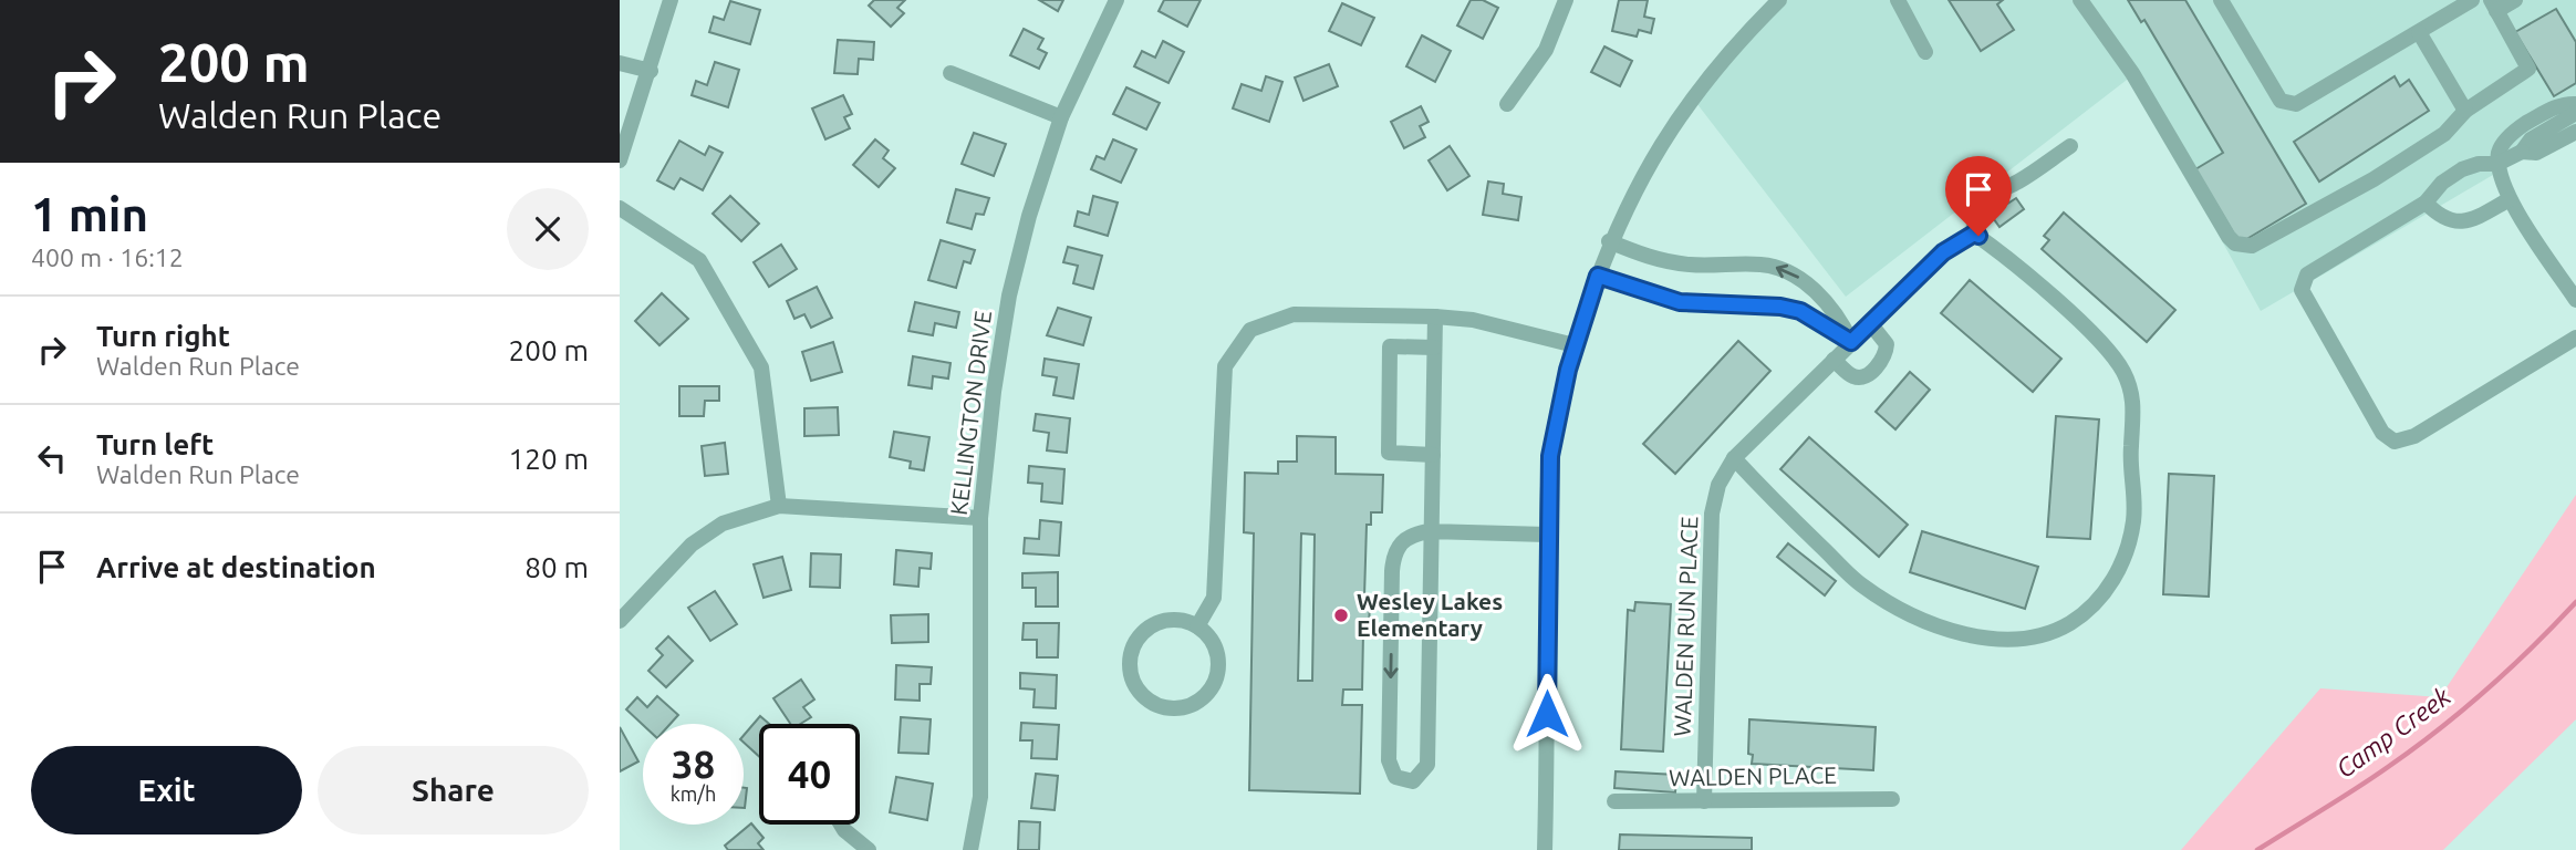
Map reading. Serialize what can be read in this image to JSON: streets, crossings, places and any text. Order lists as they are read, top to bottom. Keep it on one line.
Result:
{"streets":{"street":["KELLINGTON DRIVE","WALDEN RUN PLACE","WALDEN PLACE"]},"crossings":[["WALDEN RUN PLACE","WALDEN PLACE"]],"water":["Camp Creek"],"places":["Wesley Lakes Elementary"],"page":{"turn":["200 m","Walden Run Place"],"heading":["1 min","400 m · 16:12"],"list":[{"name":"Turn right","note":"Walden Run Place","value":"200 m"},{"name":"Turn left","note":"Walden Run Place","value":"120 m"},{"name":"Arrive at destination","value":"80 m"}],"speed":"38 km/h","limit":"40","buttons":["Exit","Share"]}}
